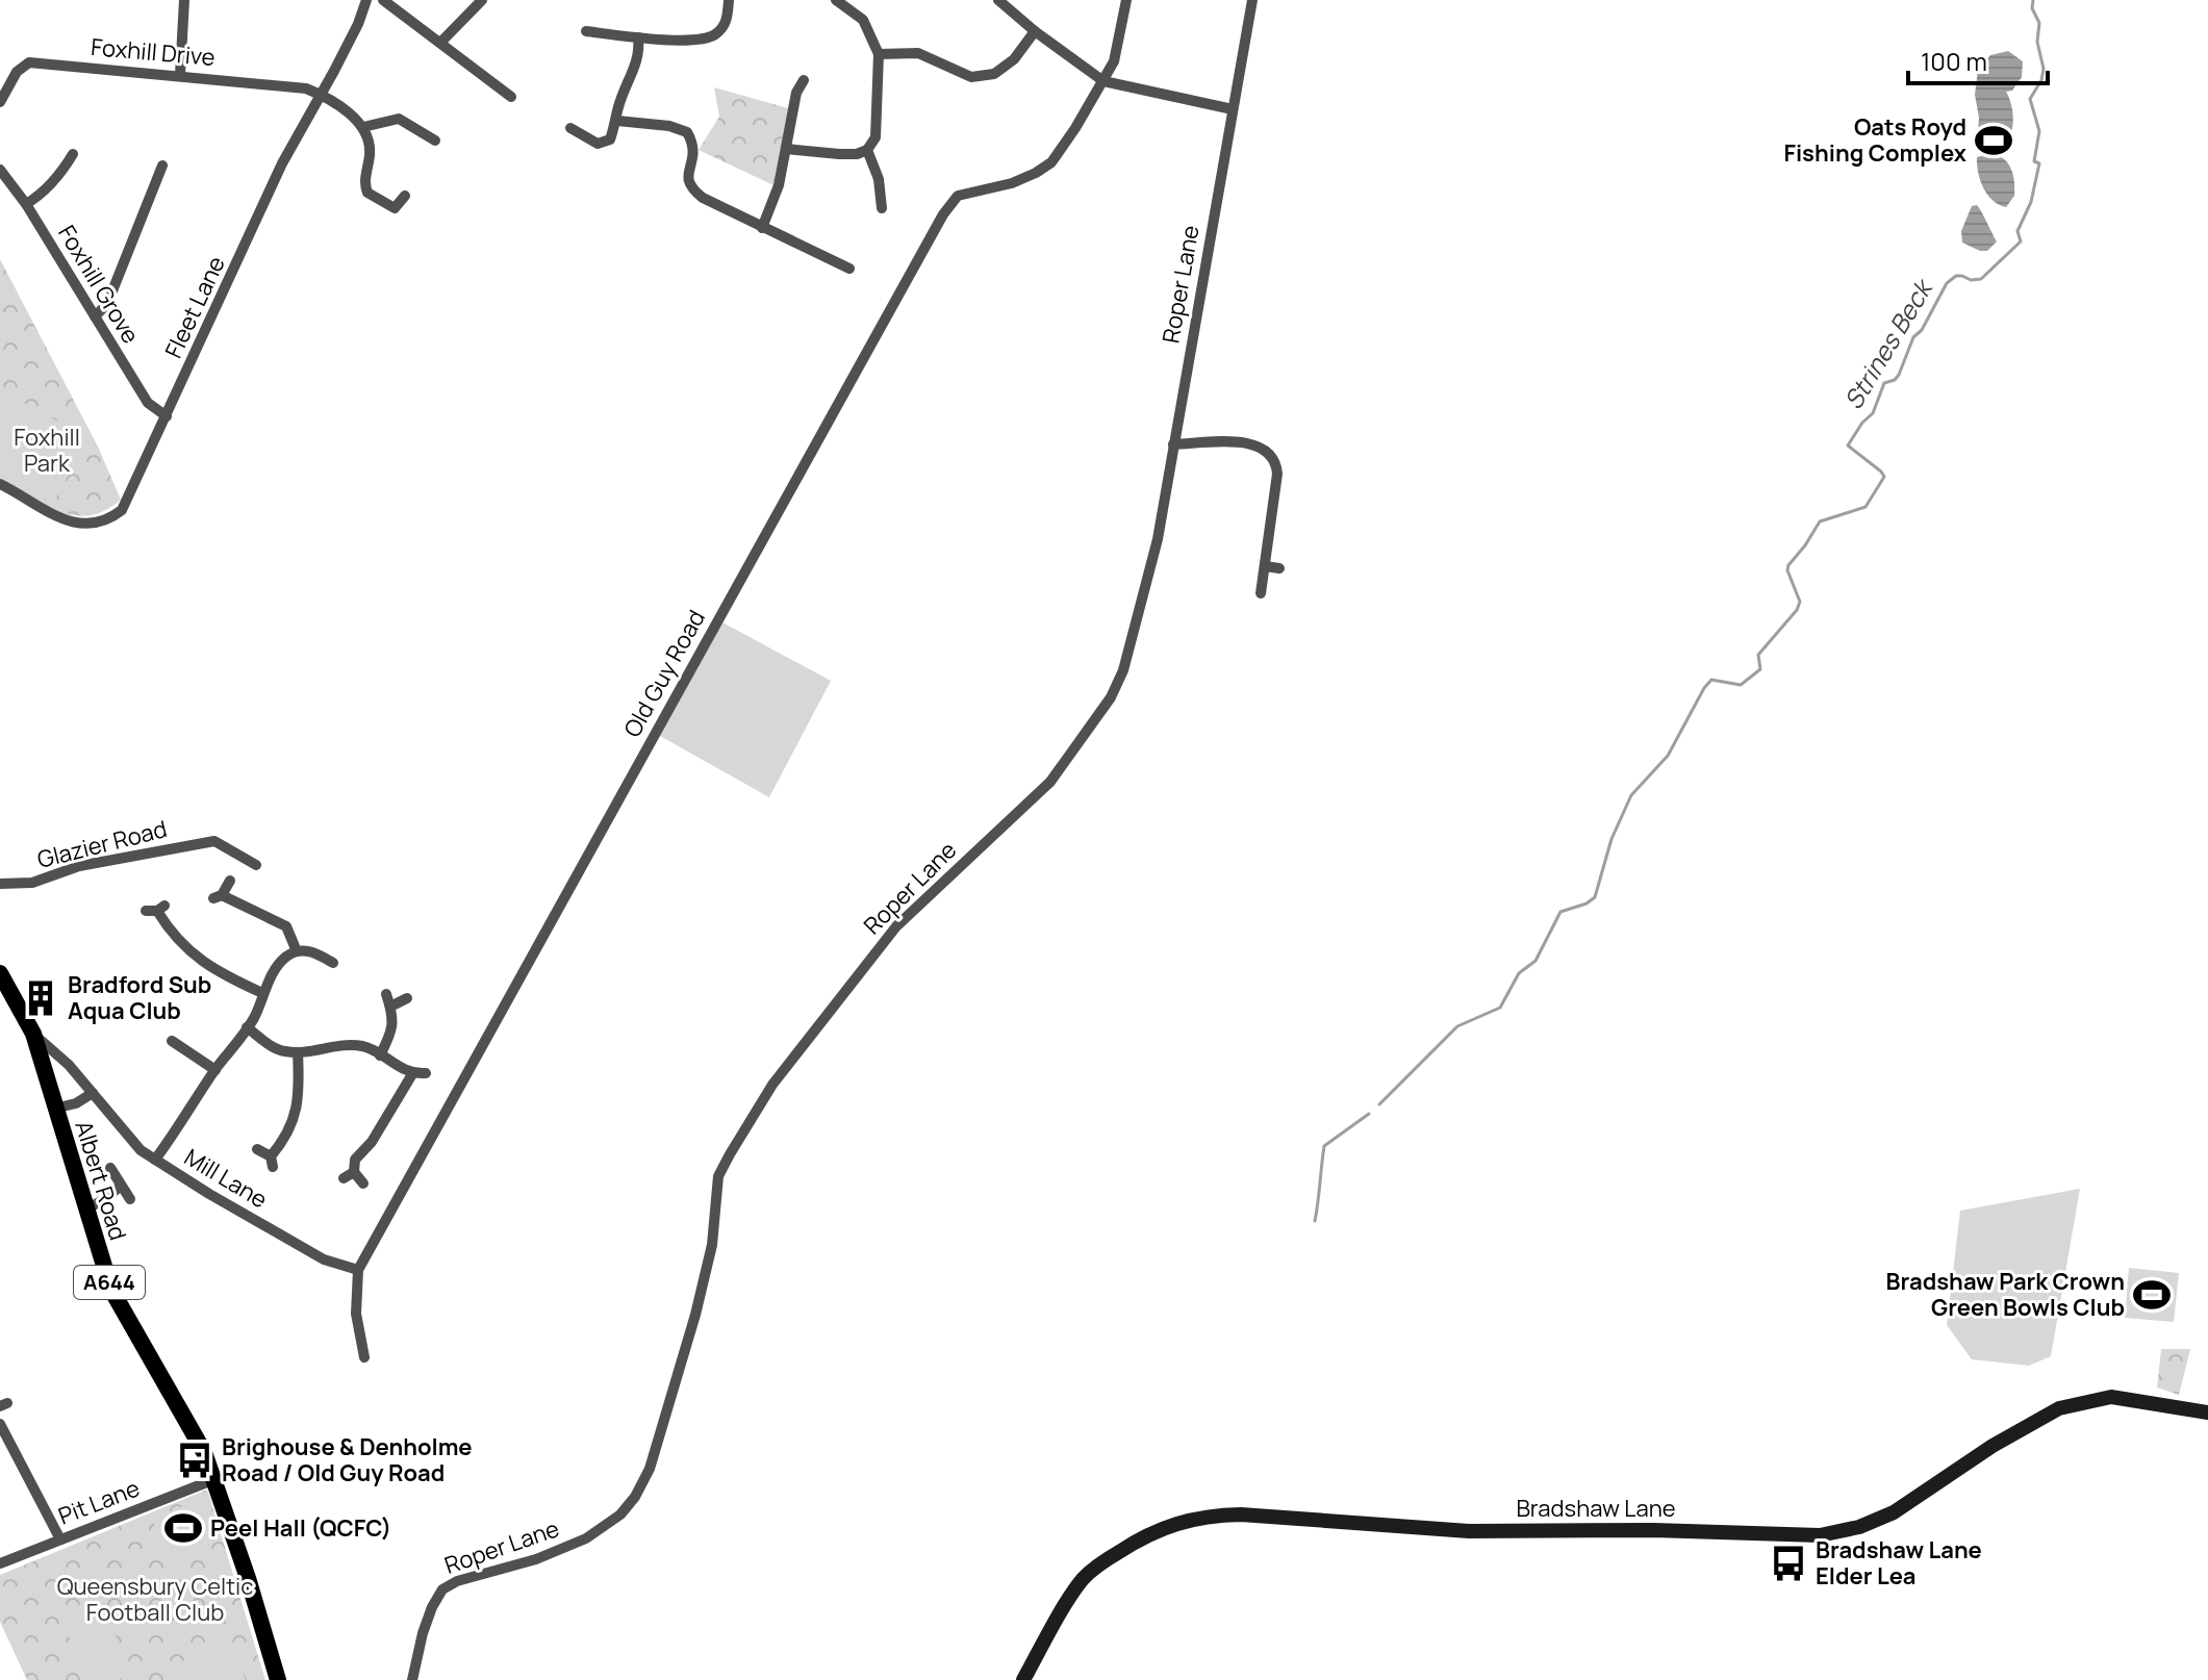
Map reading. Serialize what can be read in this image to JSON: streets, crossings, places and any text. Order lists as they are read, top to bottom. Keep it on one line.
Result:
{"streets":{"main road":["Albert Road","A644"],"street":["Foxhill Drive","Foxhill Grove","Roper Lane","Fleet Lane","Old Guy Road","Glazier Road","Mill Lane","Pit Lane","Bradshaw Lane"]},"crossings":[["Foxhill Drive","Fleet Lane"],["Foxhill Grove","Fleet Lane"],["Old Guy Road","Mill Lane"],["Mill Lane","Albert Road"],["Albert Road","Pit Lane"]],"water":["Strines Beck"],"parks":["Foxhill Park","Queensbury Celtic Football Club"],"places":{"sports":["Oats Royd Fishing Complex","Bradshaw Park Crown Green Bowls Club","Peel Hall (QCFC)"],"building":["Bradford Sub Aqua Club"],"bus stop":["Brighouse & Denholme Road / Old Guy Road","Bradshaw Lane Elder Lea"]},"scale_bar":"100 m"}
